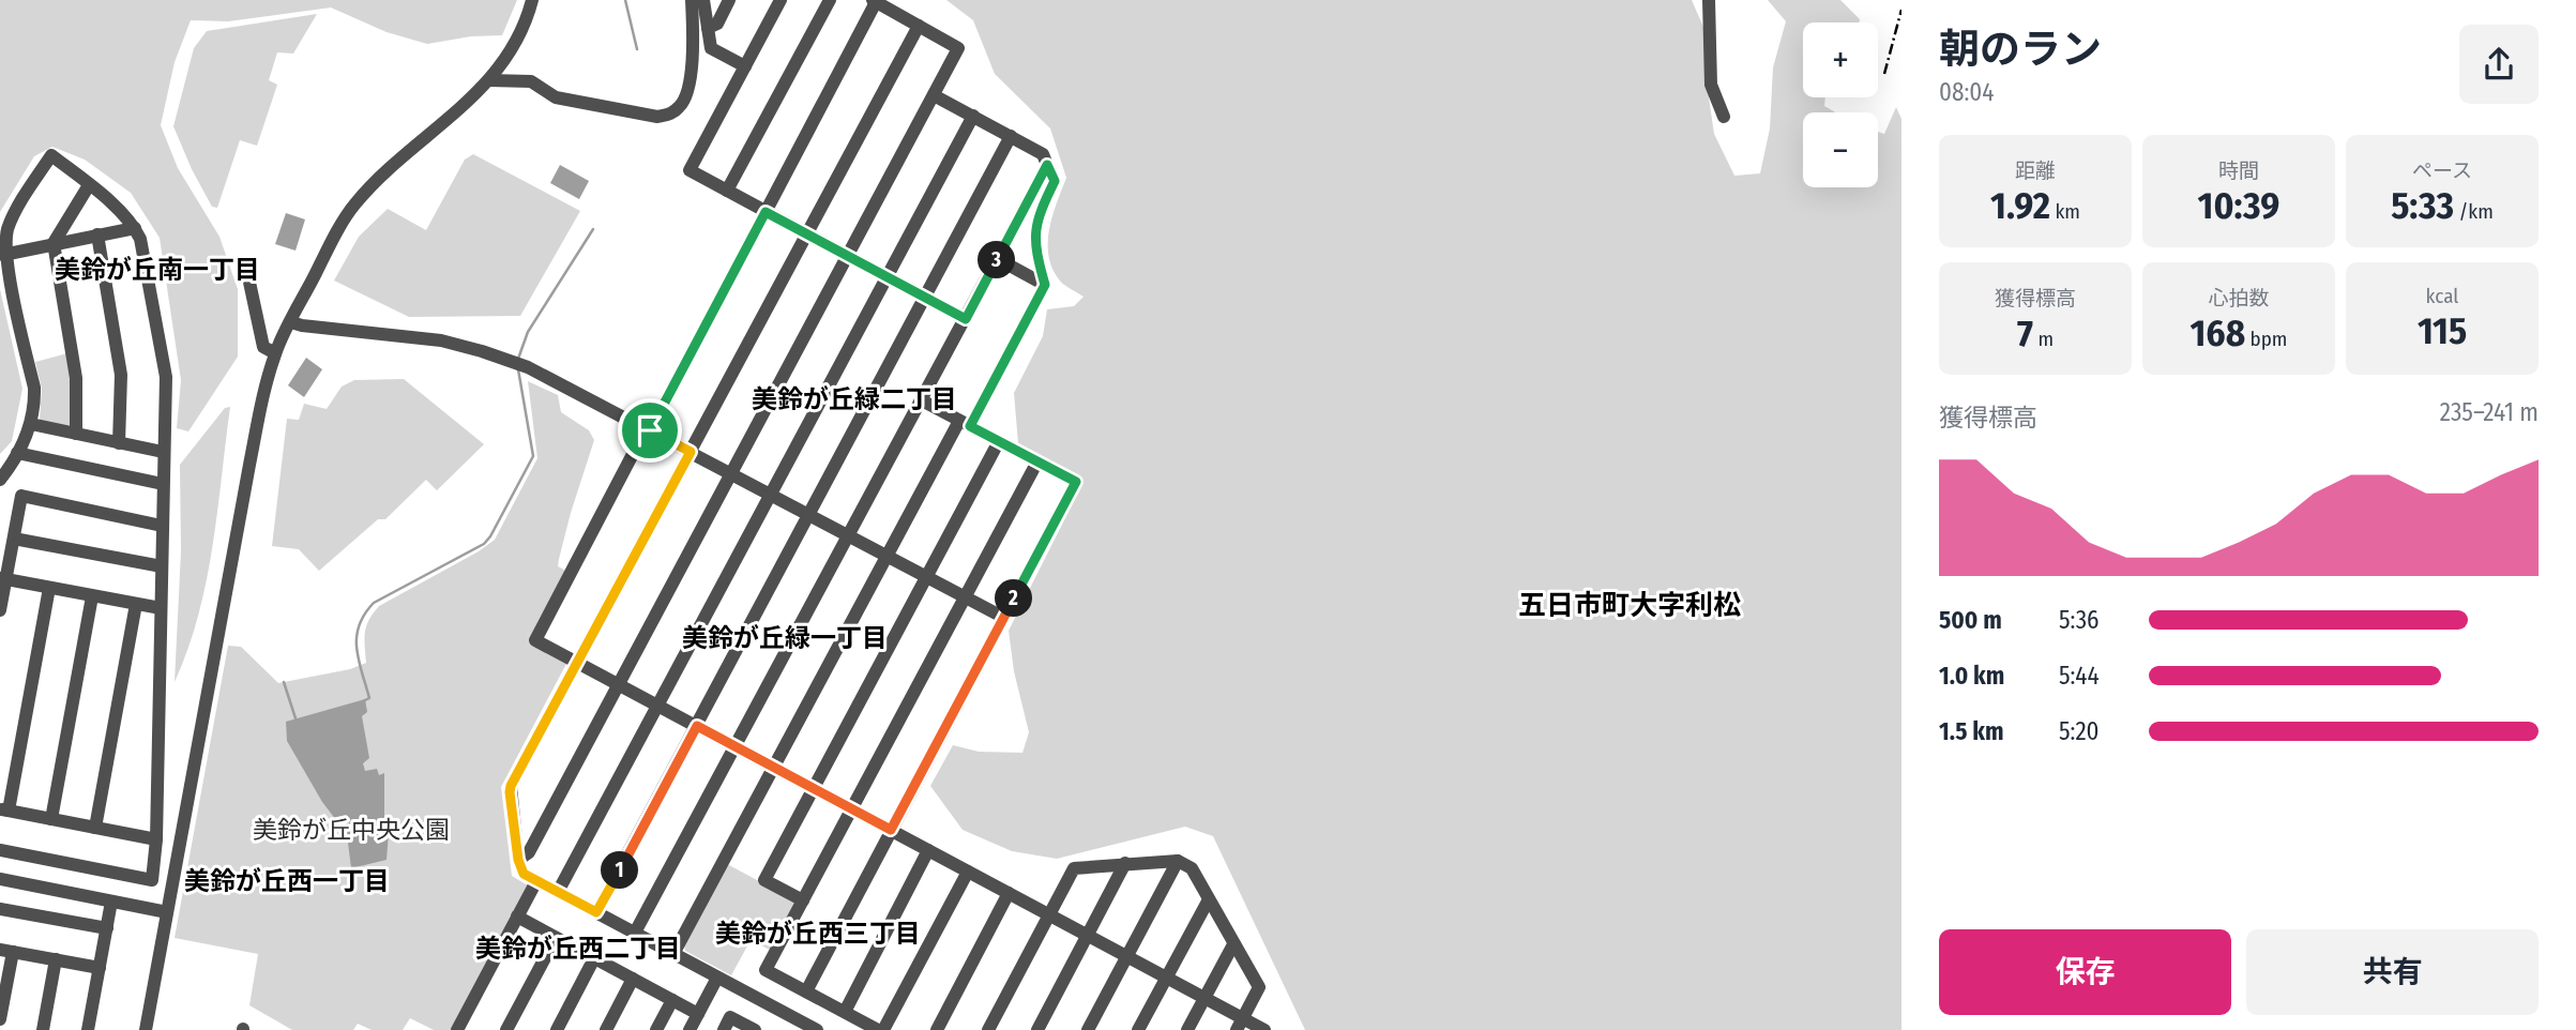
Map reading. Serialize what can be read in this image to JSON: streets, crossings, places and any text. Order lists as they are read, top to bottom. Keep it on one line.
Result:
{"districts":["美鈴が丘南一丁目","美鈴が丘緑二丁目","五日市町大字利松","美鈴が丘緑一丁目","美鈴が丘西一丁目","美鈴が丘西三丁目","美鈴が丘西二丁目"],"parks":["美鈴が丘中央公園"],"page":{"heading":["朝のラン","08:04"],"map_buttons":["+","−"],"stats":[["距離","1.92 km"],["時間","10:39"],["ペース","5:33 /km"],["獲得標高","7 m"],["心拍数","168 bpm"],["kcal","115"]],"pins":["3","2","1"],"chart":["獲得標高","235–241 m"],"list":[{"name":"500 m","note":"5:36"},{"name":"1.0 km","note":"5:44"},{"name":"1.5 km","note":"5:20"}],"buttons":["保存","共有"]}}
